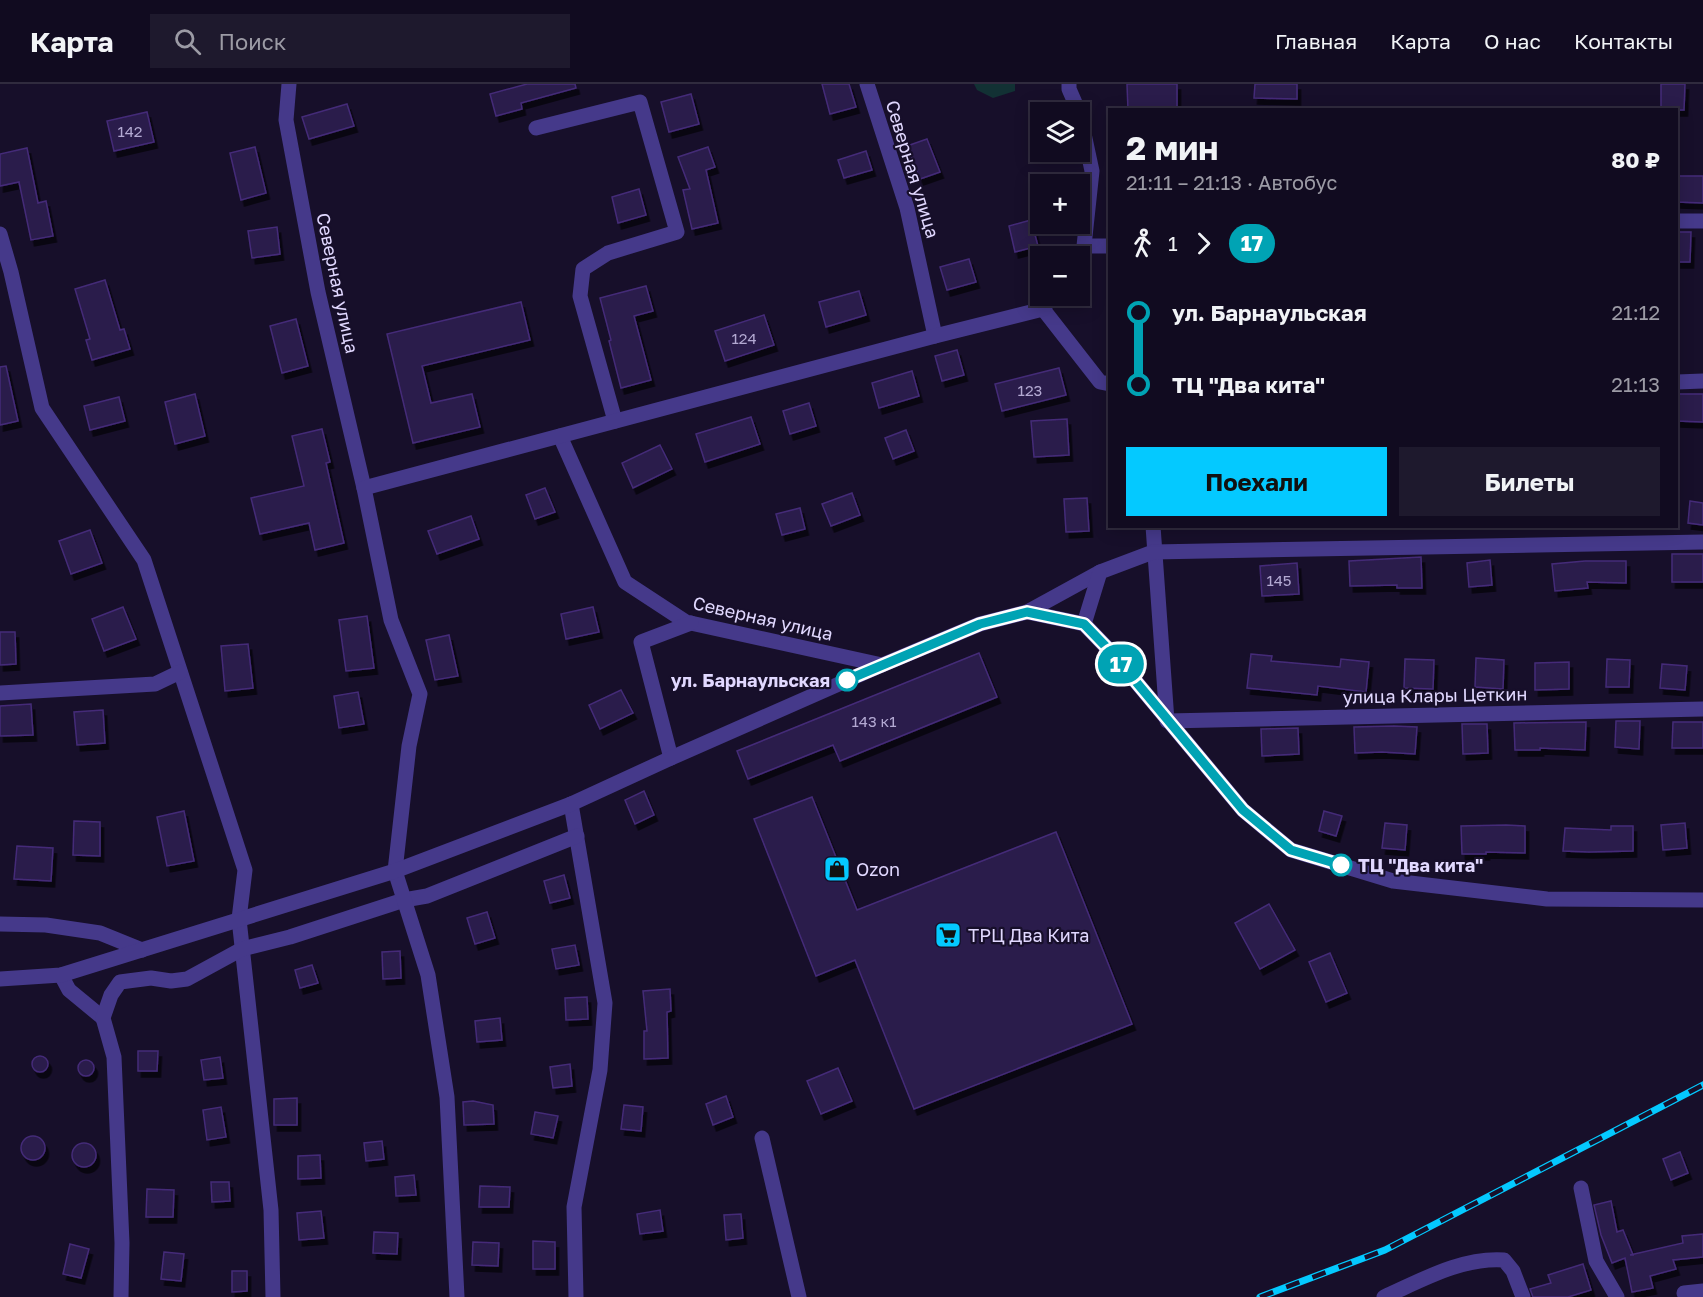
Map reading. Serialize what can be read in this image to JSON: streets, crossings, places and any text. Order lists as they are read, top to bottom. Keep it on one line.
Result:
{"streets":{"street":["Северная улица","улица Клары Цеткин"]},"places":{"other":["ул. Барнаульская","ТЦ \"Два кита\""],"shop":["Ozon"],"supermarket":["ТРЦ Два Кита"]},"lines":["bus line 17"],"house_numbers":["142","124","123","145","143 к1"],"page":{"header":"Карта","search":"Поиск","nav":["Главная","Карта","О нас","Контакты"],"on_map":"17","map_buttons":["+","−"],"heading":["2 мин","21:11 – 21:13 · Автобус","80 ₽"],"legs":["1","17"],"list":[{"name":"ул. Барнаульская","value":"21:12"},{"name":"ТЦ \"Два кита\"","value":"21:13"}],"buttons":["Поехали","Билеты"]}}
